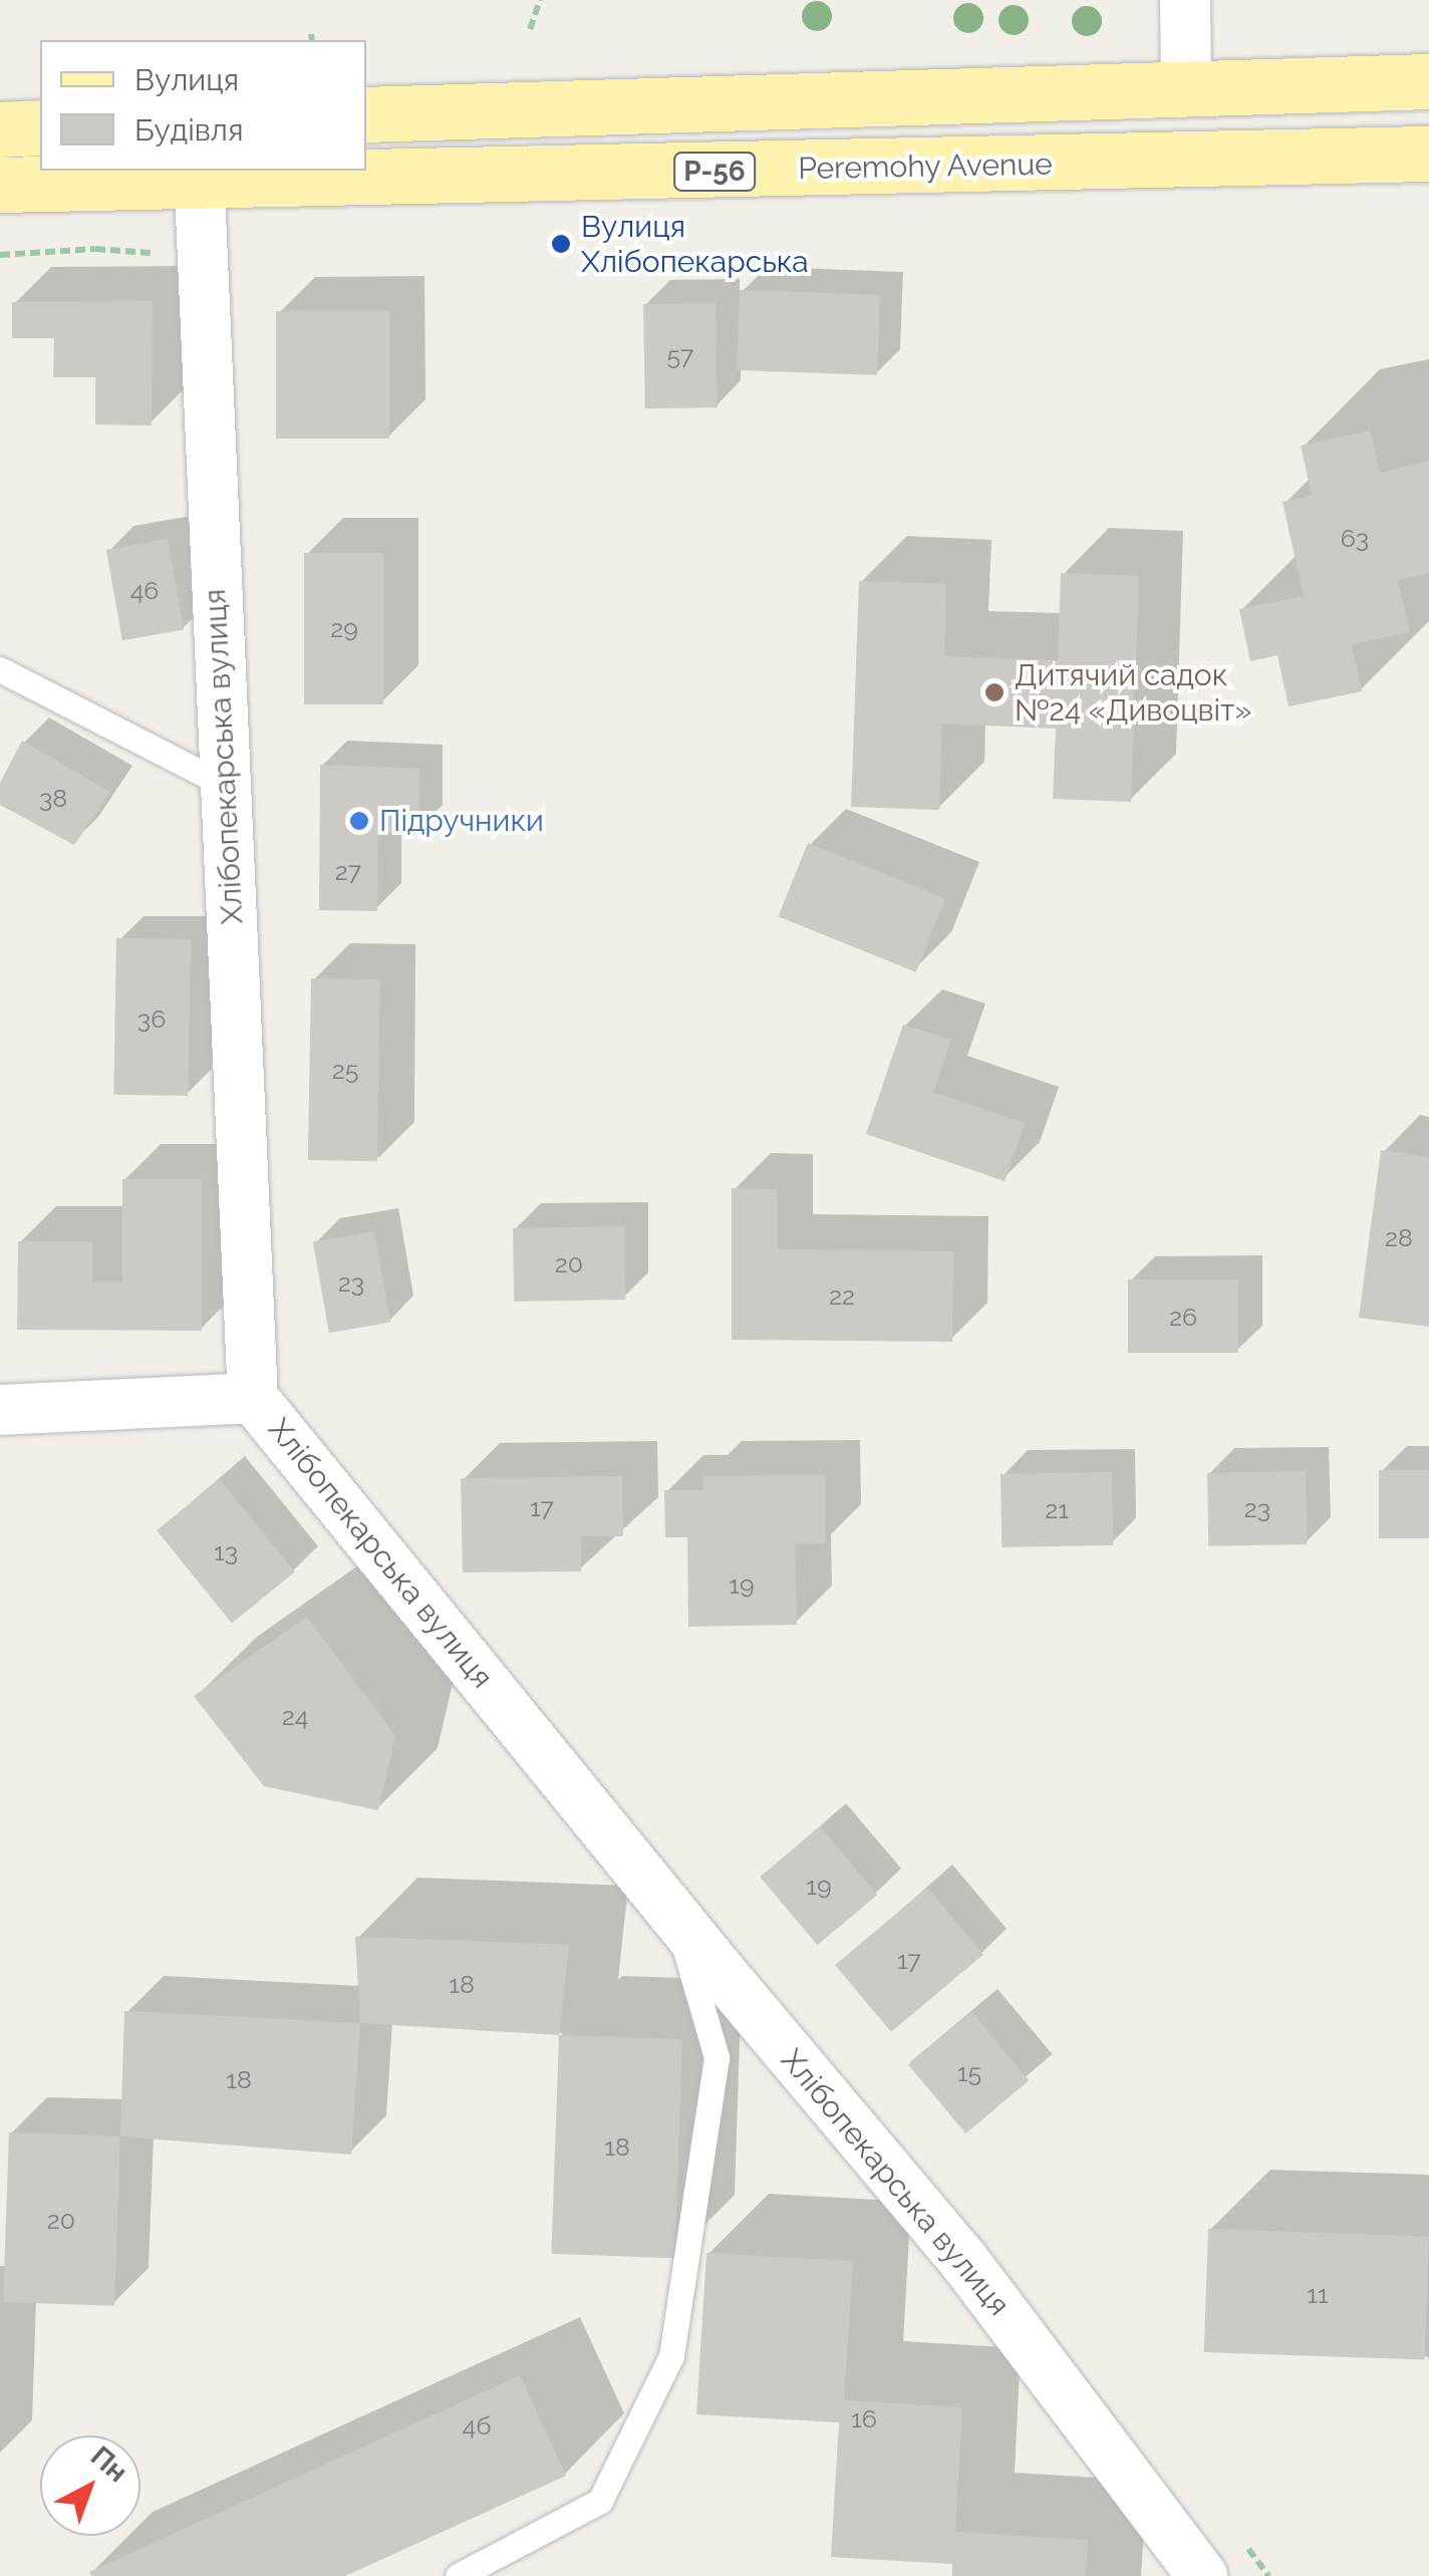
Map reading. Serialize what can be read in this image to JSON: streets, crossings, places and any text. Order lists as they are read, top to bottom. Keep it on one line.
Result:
{"streets":{"main road":["Peremohy Avenue","Р-56"],"street":["Хлібопекарська вулиця"]},"crossings":[["Peremohy Avenue","Хлібопекарська вулиця"]],"places":["Вулиця Хлібопекарська","Дитячий садок №24 «Дивоцвіт»","Підручники"],"house_numbers":["57","63","46","29","38","27","36","25","28","20","23","22","26","17","23","21","13","19","24","19","17","18","15","18","18","20","11","16","4б"],"legend":["Вулиця","Будівля"],"north":"top right"}
